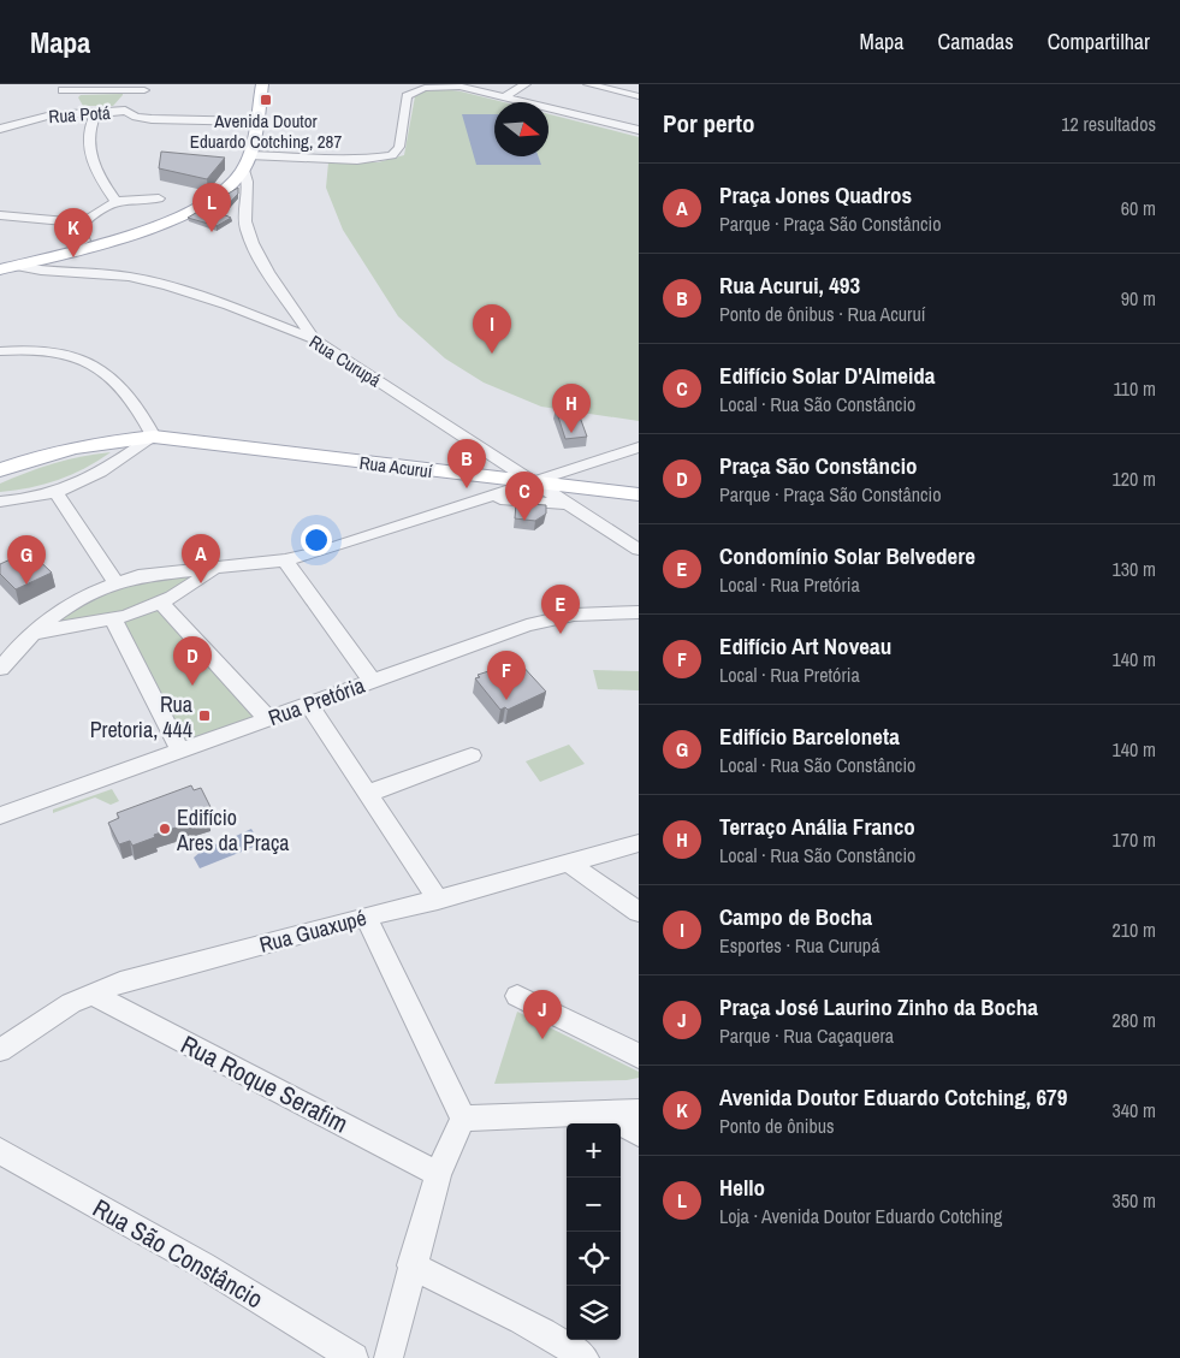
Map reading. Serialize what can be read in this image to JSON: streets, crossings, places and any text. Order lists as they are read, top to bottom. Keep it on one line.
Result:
{"streets":{"main road":["Rua Acuruí"],"street":["Rua Potá","Rua Curupá","Rua Pretória","Rua Guaxupé","Rua Roque Serafim","Rua São Constâncio"]},"crossings":[["Rua Curupá","Rua Acuruí"],["Rua Guaxupé","Rua Roque Serafim"]],"places":{"transit":["Avenida Doutor Eduardo Cotching, 287","Rua Pretoria, 444"],"other":["Edifício Ares da Praça"]},"north":"right","page":{"header":"Mapa","nav":["Mapa","Camadas","Compartilhar"],"heading":["Por perto","12 resultados"],"list":[{"mark":"A","name":"Praça Jones Quadros","note":"Parque · Praça São Constâncio","value":"60 m"},{"mark":"B","name":"Rua Acurui, 493","note":"Ponto de ônibus · Rua Acuruí","value":"90 m"},{"mark":"C","name":"Edifício Solar D'Almeida","note":"Local · Rua São Constâncio","value":"110 m"},{"mark":"D","name":"Praça São Constâncio","note":"Parque · Praça São Constâncio","value":"120 m"},{"mark":"E","name":"Condomínio Solar Belvedere","note":"Local · Rua Pretória","value":"130 m"},{"mark":"F","name":"Edifício Art Noveau","note":"Local · Rua Pretória","value":"140 m"},{"mark":"G","name":"Edifício Barceloneta","note":"Local · Rua São Constâncio","value":"140 m"},{"mark":"H","name":"Terraço Anália Franco","note":"Local · Rua São Constâncio","value":"170 m"},{"mark":"I","name":"Campo de Bocha","note":"Esportes · Rua Curupá","value":"210 m"},{"mark":"J","name":"Praça José Laurino Zinho da Bocha","note":"Parque · Rua Caçaquera","value":"280 m"},{"mark":"K","name":"Avenida Doutor Eduardo Cotching, 679","note":"Ponto de ônibus","value":"340 m"},{"mark":"L","name":"Hello","note":"Loja · Avenida Doutor Eduardo Cotching","value":"350 m"}],"pins":["L","K","I","H","B","C","A","G","E","D","F","J"],"map_buttons":["+","−"]}}
